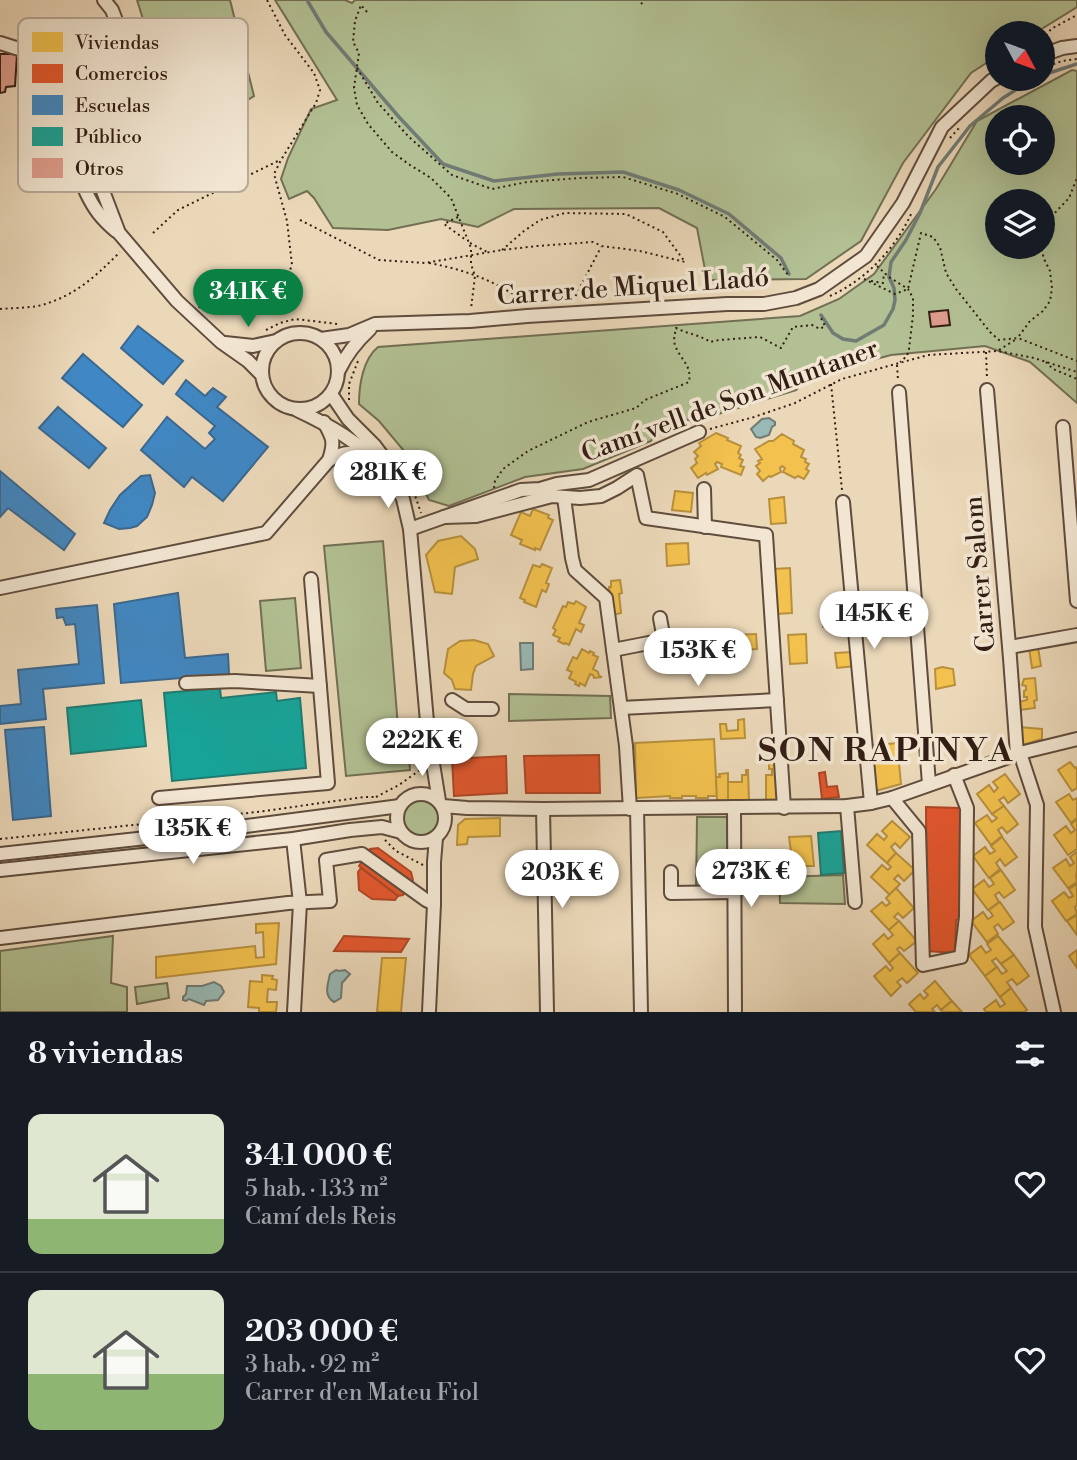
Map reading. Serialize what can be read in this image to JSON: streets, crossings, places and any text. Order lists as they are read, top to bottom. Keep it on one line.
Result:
{"streets":{"street":["Carrer de Miquel Lladó","Camí vell de Son Muntaner","Carrer Salom"]},"districts":["SON RAPINYA"],"legend":["Viviendas","Comercios","Escuelas","Público","Otros"],"north":"bottom right","page":{"price":["341K €","281K €","145K €","153K €","222K €","135K €","273K €","203K €"],"heading":"8 viviendas","list":[{"name":"341 000 €","note":"5 hab. · 133 m² · Camí dels Reis"},{"name":"203 000 €","note":"3 hab. · 92 m² · Carrer d'en Mateu Fiol"}]}}
